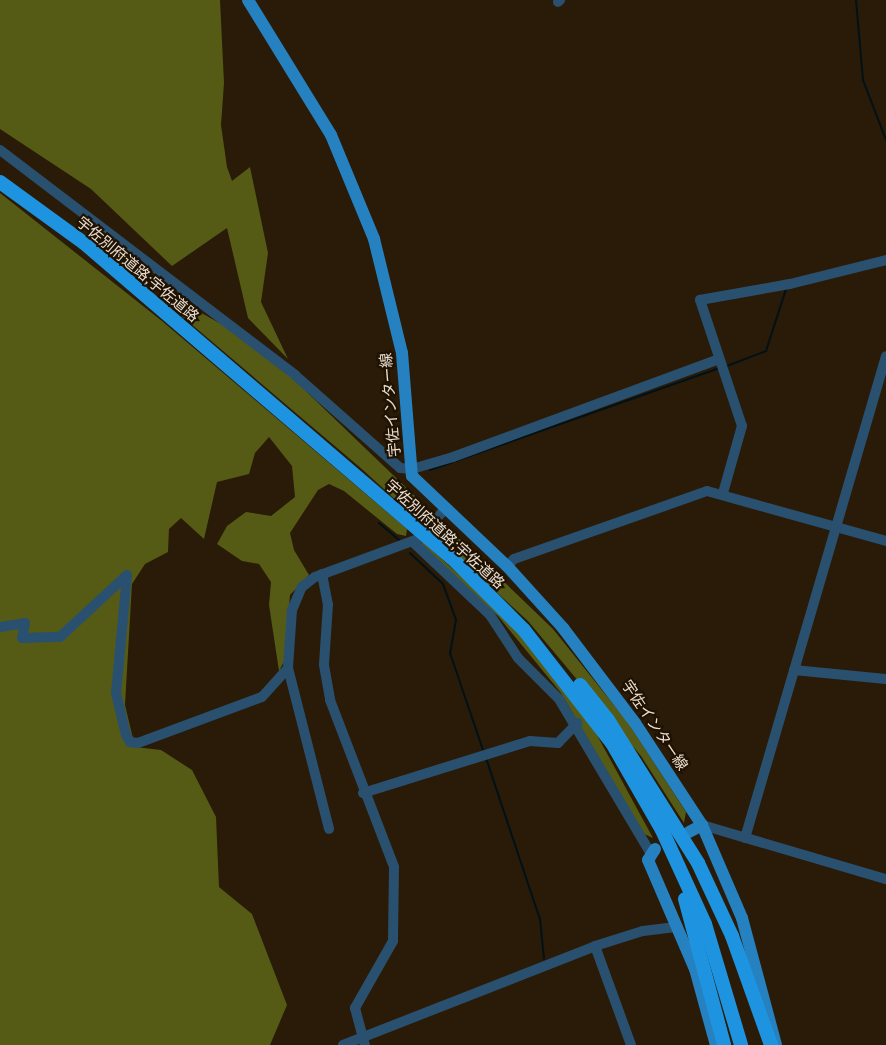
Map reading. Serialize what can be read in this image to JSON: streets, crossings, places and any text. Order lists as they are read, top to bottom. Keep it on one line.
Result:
{"streets":{"highway":["宇佐別府道路;宇佐道路"],"main road":["宇佐インター線"]}}
